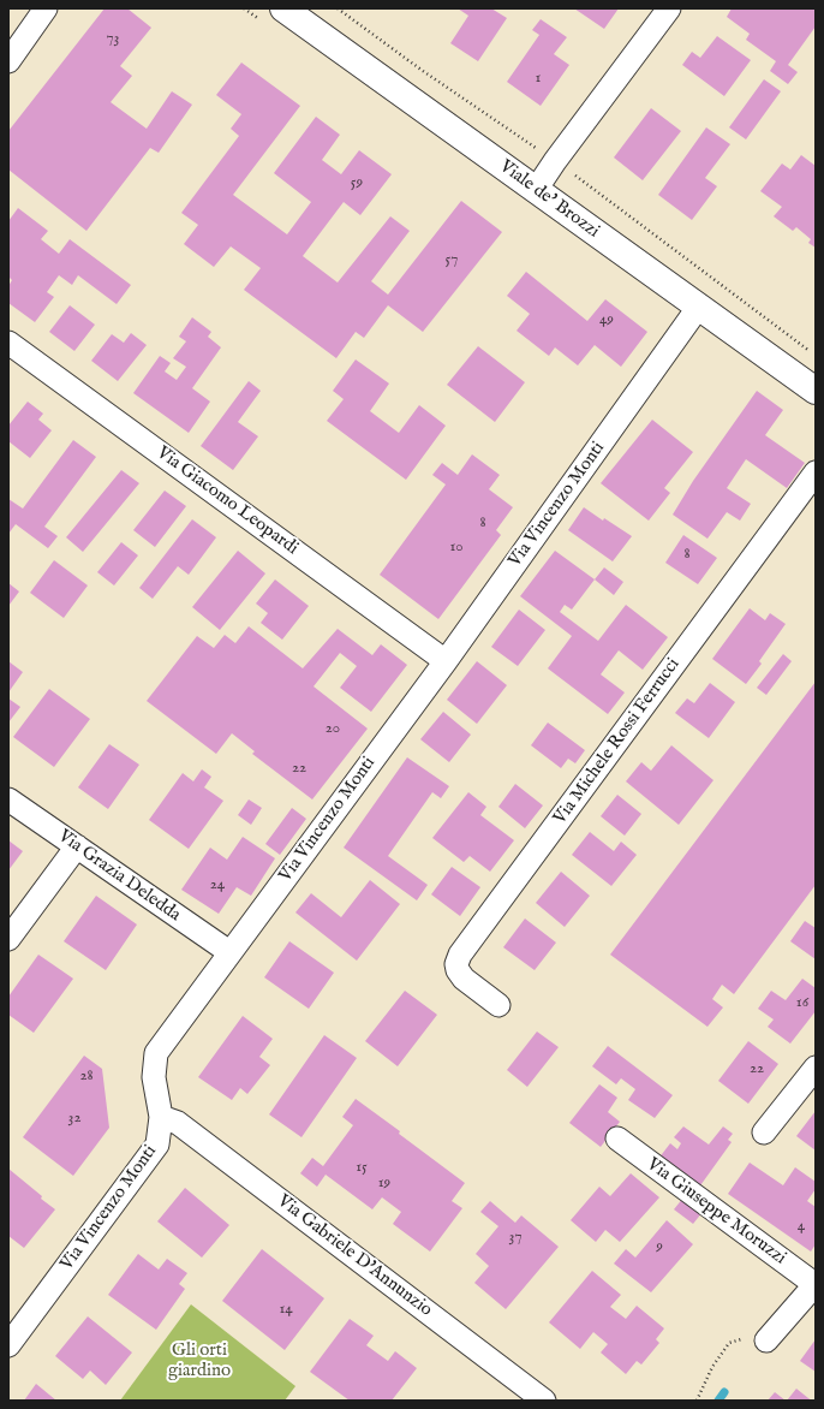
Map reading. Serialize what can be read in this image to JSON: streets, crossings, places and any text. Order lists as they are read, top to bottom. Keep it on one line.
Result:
{"streets":{"street":["Viale de' Brozzi","Via Giacomo Leopardi","Via Vincenzo Monti","Via Michele Rossi Ferrucci","Via Grazia Deledda","Via Giuseppe Moruzzi","Via Gabriele D'Annunzio"]},"crossings":[["Viale de' Brozzi","Via Vincenzo Monti"],["Via Giacomo Leopardi","Via Vincenzo Monti"],["Via Vincenzo Monti","Via Grazia Deledda"],["Via Vincenzo Monti","Via Gabriele D'Annunzio"]],"parks":["Gli orti giardino"],"house_numbers":["73","1","59","57","49","8","10","8","20","22","24","16","22","28","32","15","19","4","37","9","14"]}
